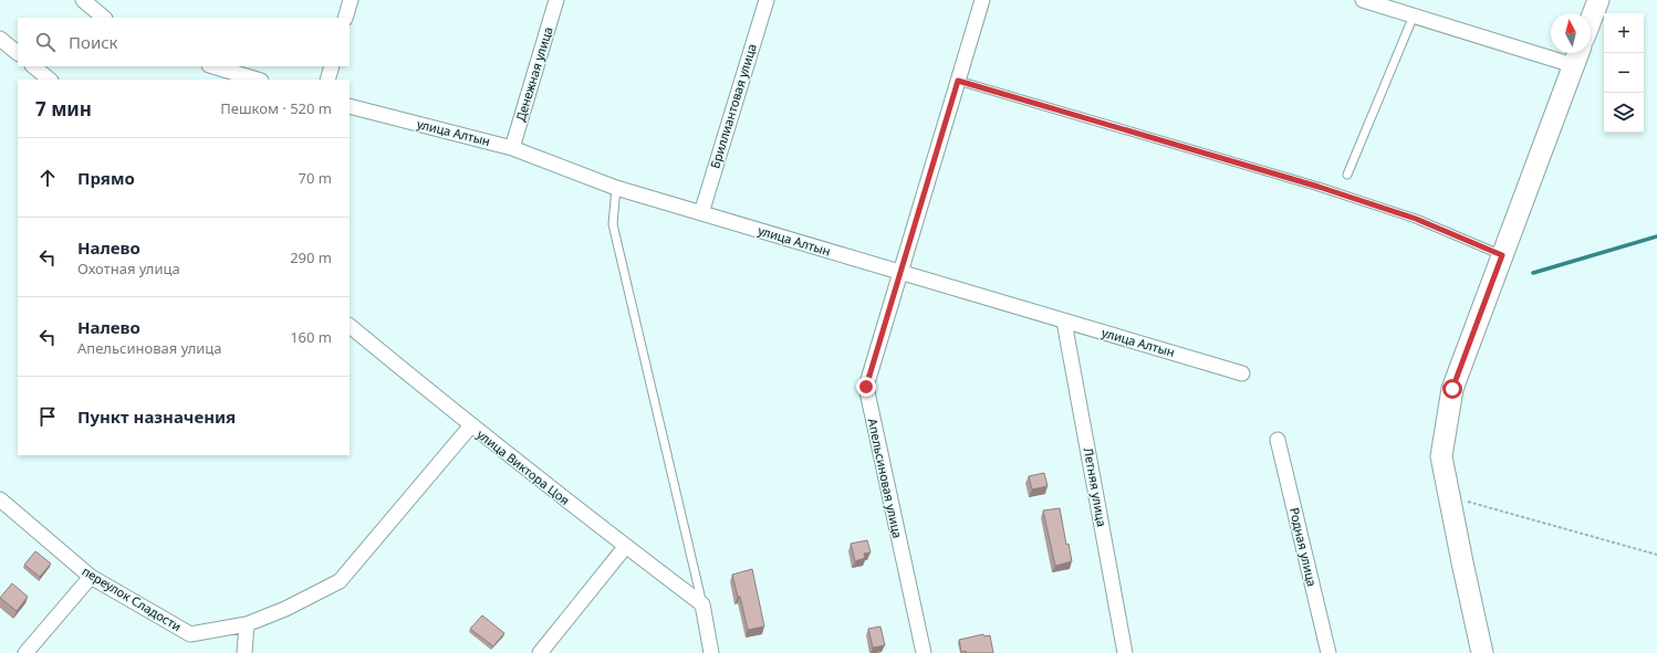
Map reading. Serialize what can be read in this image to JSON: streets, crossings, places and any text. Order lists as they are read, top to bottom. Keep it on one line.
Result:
{"streets":{"street":["Денежная улица","Бриллиантовая улица","улица Алтын","улица Виктора Цоя","Апельсиновая улица","Летняя улица","Родная улица","переулок Сладости"]},"crossings":[["Денежная улица","улица Алтын"],["Бриллиантовая улица","улица Алтын"],["улица Алтын","Апельсиновая улица"],["улица Алтын","Летняя улица"],["улица Виктора Цоя","переулок Сладости"]],"north":"top","page":{"map_buttons":["+","−"],"search":"Поиск","heading":["7 мин","Пешком · 520 m"],"list":[["Прямо","70 m"],["Налево","Охотная улица","290 m"],["Налево","Апельсиновая улица","160 m"],"Пункт назначения"]}}
